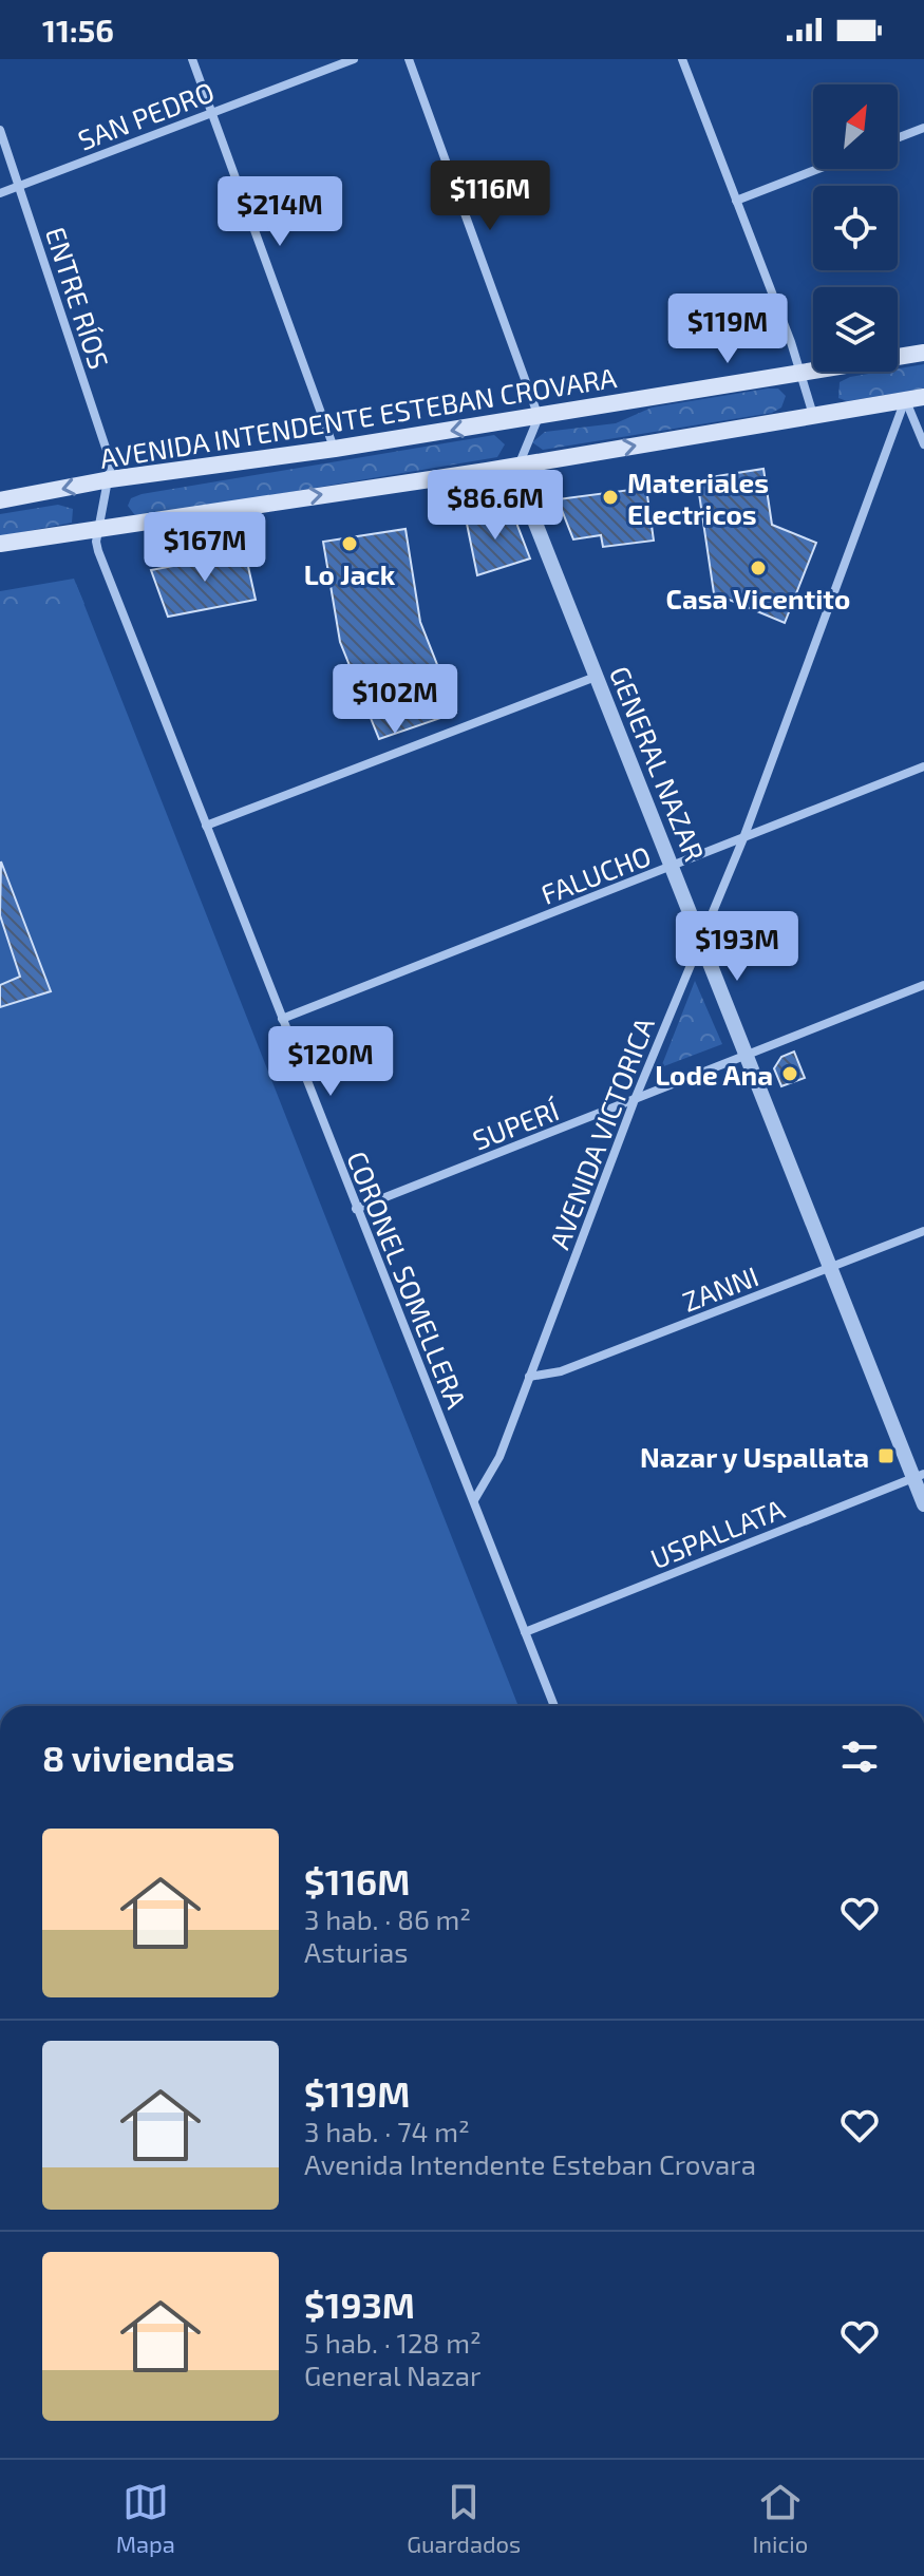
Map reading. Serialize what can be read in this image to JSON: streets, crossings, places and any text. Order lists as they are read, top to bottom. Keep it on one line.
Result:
{"streets":{"main road":["AVENIDA INTENDENTE ESTEBAN CROVARA"],"street":["SAN PEDRO","ENTRE RÍOS","GENERAL NAZAR","FALUCHO","SUPERÍ","AVENIDA VICTORICA","CORONEL SOMELLERA","ZANNI","USPALLATA"]},"crossings":[["SAN PEDRO","ENTRE RÍOS"],["ENTRE RÍOS","AVENIDA INTENDENTE ESTEBAN CROVARA"],["ENTRE RÍOS","CORONEL SOMELLERA"],["AVENIDA INTENDENTE ESTEBAN CROVARA","CORONEL SOMELLERA"],["GENERAL NAZAR","FALUCHO"],["GENERAL NAZAR","SUPERÍ"],["GENERAL NAZAR","AVENIDA VICTORICA"],["GENERAL NAZAR","ZANNI"],["GENERAL NAZAR","USPALLATA"],["FALUCHO","AVENIDA VICTORICA"],["FALUCHO","CORONEL SOMELLERA"],["SUPERÍ","AVENIDA VICTORICA"],["SUPERÍ","CORONEL SOMELLERA"],["AVENIDA VICTORICA","CORONEL SOMELLERA"],["AVENIDA VICTORICA","ZANNI"],["CORONEL SOMELLERA","USPALLATA"]],"places":{"other":["Materiales Electricos","Lo Jack","Casa Vicentito","Lode Ana"],"transit":["Nazar y Uspallata"]},"north":"top right","page":{"status":"11:56","price":["$116M","$214M","$119M","$86.6M","$167M","$102M","$193M","$120M"],"heading":"8 viviendas","list":[{"name":"$116M","note":"3 hab. · 86 m² · Asturias"},{"name":"$119M","note":"3 hab. · 74 m² · Avenida Intendente Esteban Crovara"},{"name":"$193M","note":"5 hab. · 128 m² · General Nazar"}],"tabs":["Mapa","Guardados","Inicio"]}}
